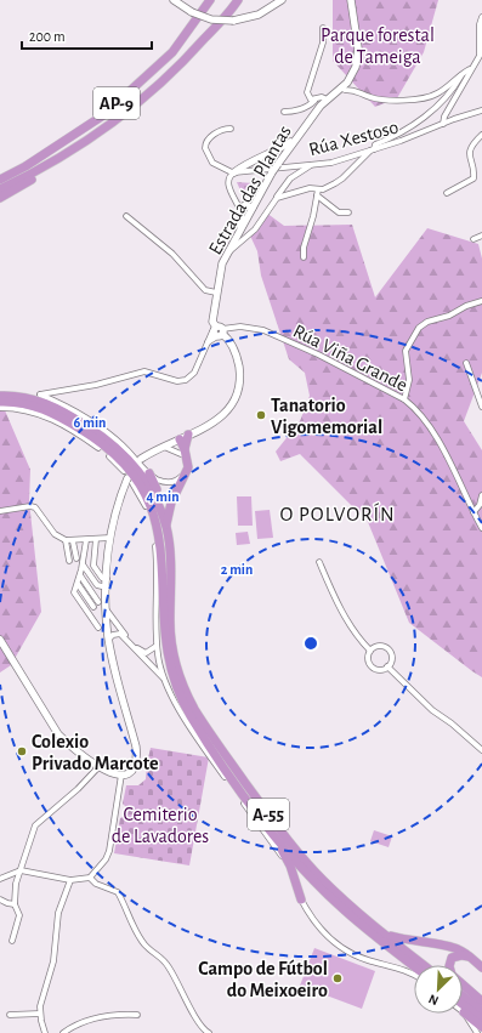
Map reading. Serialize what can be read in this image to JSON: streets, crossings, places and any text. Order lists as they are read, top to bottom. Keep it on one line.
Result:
{"streets":{"highway":["AP-9","A-55"],"street":["Rúa Xestoso","Estrada das Plantas","Rúa Viña Grande"]},"crossings":[["Estrada das Plantas","Rúa Viña Grande"]],"districts":["O POLVORÍN"],"parks":["Parque forestal de Tameiga","Cemiterio de Lavadores"],"places":["Tanatorio Vigomemorial","Colexio Privado Marcote","Campo de Fútbol do Meixoeiro"],"scale_bar":"200 m","north":"bottom left","rings":["6 min","4 min","2 min"]}
